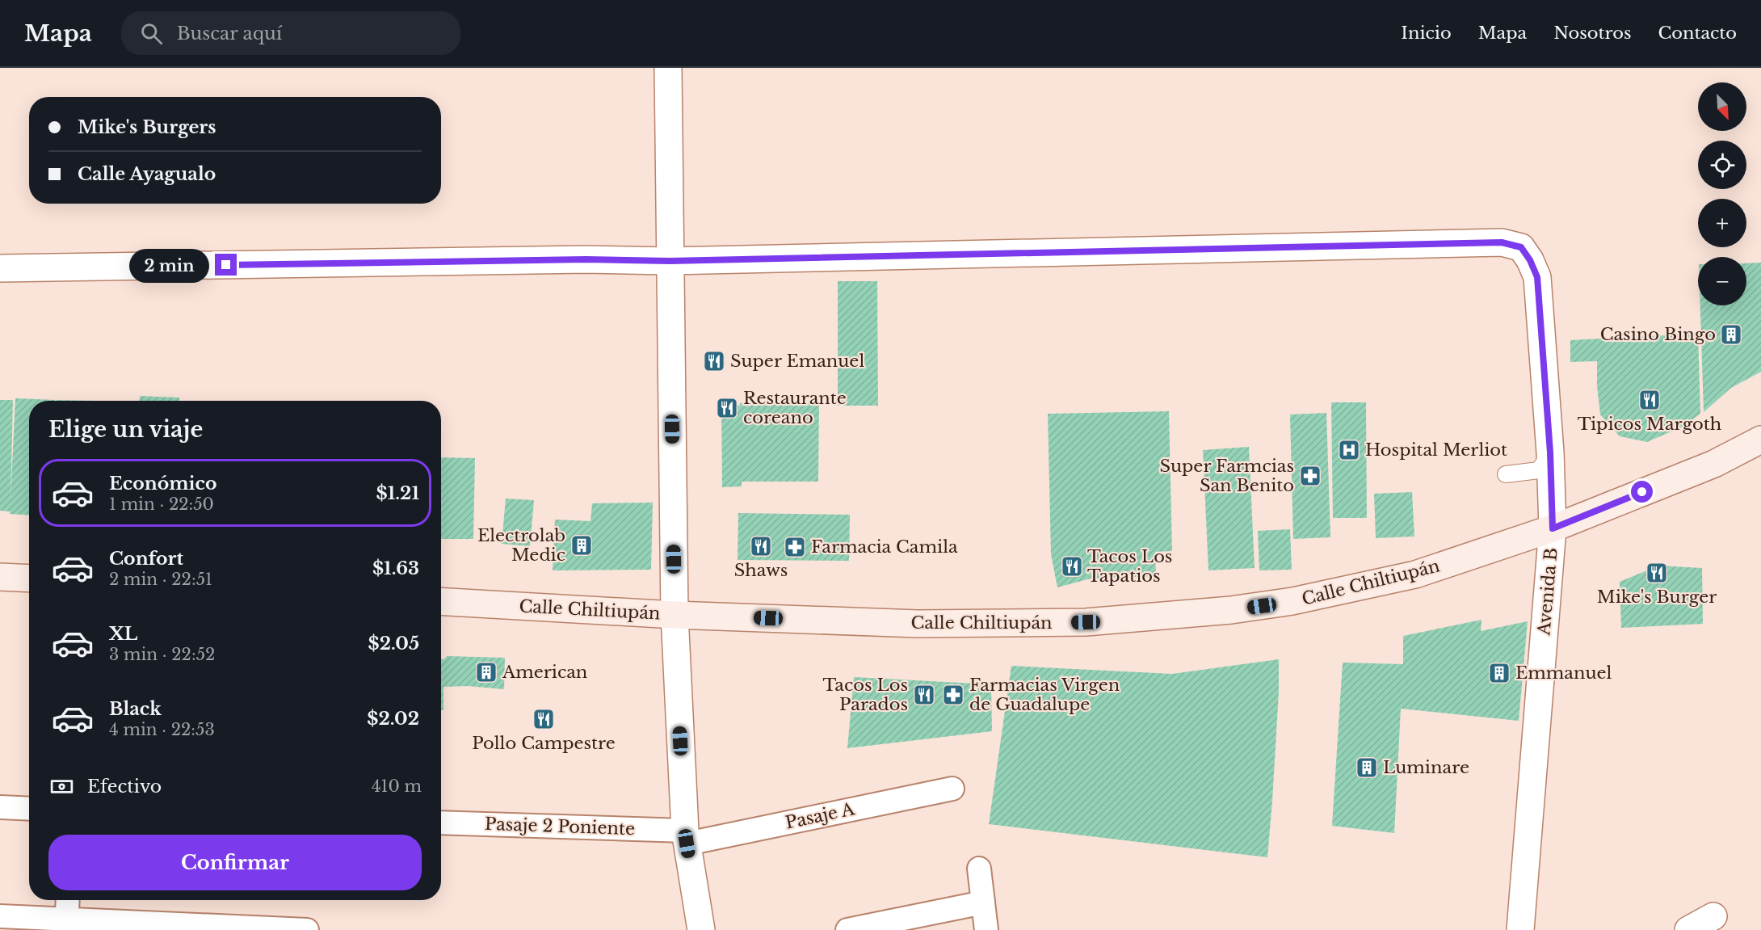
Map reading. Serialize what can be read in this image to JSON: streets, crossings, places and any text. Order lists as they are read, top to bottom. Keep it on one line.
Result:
{"streets":{"main road":["Calle Chiltiupán"],"street":["Avenida B","Pasaje A","Pasaje 2 Poniente"]},"crossings":[["Calle Chiltiupán","Avenida B"],["Pasaje A","Pasaje 2 Poniente"]],"places":{"building":["Casino Bingo","Electrolab Medic","American","Emmanuel","Luminare"],"restaurant":["Super Emanuel","Tipicos Margoth","Restaurante coreano","Shaws","Tacos Los Tapatios","Mike's Burger","Tacos Los Parados","Pollo Campestre"],"hospital":["Hospital Merliot"],"pharmacy":["Super Farmcias San Benito","Farmacia Camila","Farmacias Virgen de Guadalupe"]},"north":"bottom right","page":{"header":"Mapa","search":"Buscar aquí","nav":["Inicio","Mapa","Nosotros","Contacto"],"map_buttons":["+","−"],"banner":["Mike's Burgers","Calle Ayagualo"],"bubble":"2 min","heading":"Elige un viaje","list":[{"name":"Económico","note":"1 min · 22:50","value":"$1.21"},{"name":"Confort","note":"2 min · 22:51","value":"$1.63"},{"name":"XL","note":"3 min · 22:52","value":"$2.05"},{"name":"Black","note":"4 min · 22:53","value":"$2.02"}],"pay":["Efectivo","410 m"],"buttons":"Confirmar"}}
